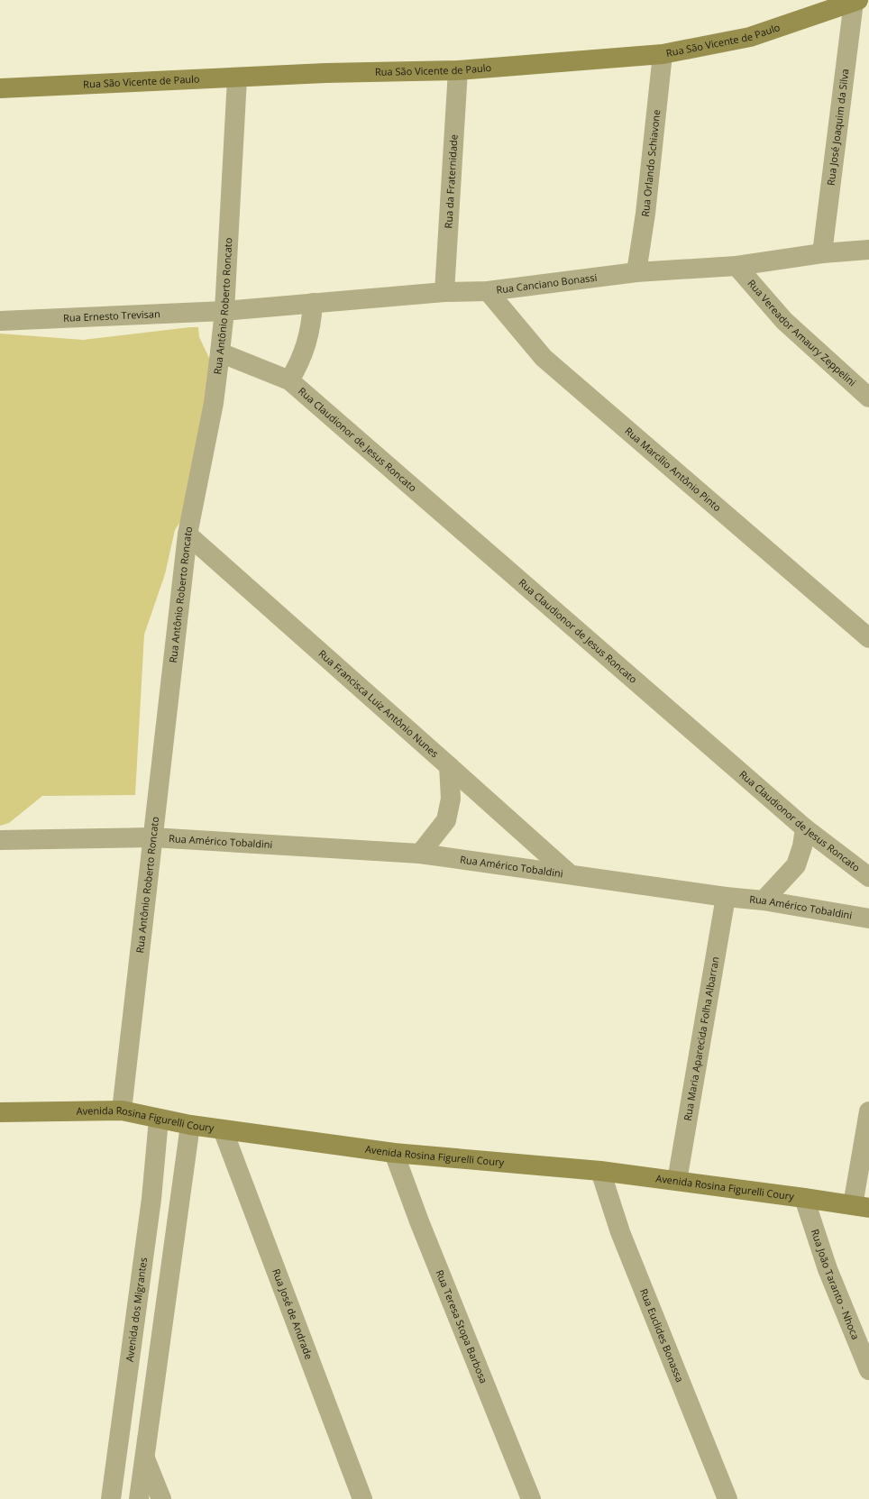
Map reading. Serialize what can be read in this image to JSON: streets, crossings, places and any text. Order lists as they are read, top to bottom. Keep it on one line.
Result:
{"streets":{"street":["Rua São Vicente de Paulo","Rua José Joaquim da Silva","Rua Orlando Schiavone","Rua da Fraternidade","Rua Canciano Bonassi","Rua Antônio Roberto Roncato","Rua Ernesto Trevisan","Rua Vereador Amaury Zeppelini","Rua Claudionor de Jesus Roncato","Rua Marcílio Antônio Pinto","Rua Francisca Luiz Antônio Nunes","Rua Américo Tobaldini","Rua Maria Aparecida Folha Albarran","Avenida Rosina Figurelli Coury","Rua João Taranto - Nhoca","Avenida dos Migrantes","Rua José de Andrade","Rua Teresa Stopa Barbosa","Rua Euclides Bonassa"]},"crossings":[["Rua São Vicente de Paulo","Rua José Joaquim da Silva"],["Rua São Vicente de Paulo","Rua Orlando Schiavone"],["Rua São Vicente de Paulo","Rua da Fraternidade"],["Rua São Vicente de Paulo","Rua Antônio Roberto Roncato"],["Rua José Joaquim da Silva","Rua Canciano Bonassi"],["Rua Orlando Schiavone","Rua Canciano Bonassi"],["Rua da Fraternidade","Rua Canciano Bonassi"],["Rua Canciano Bonassi","Rua Antônio Roberto Roncato"],["Rua Canciano Bonassi","Rua Ernesto Trevisan"],["Rua Canciano Bonassi","Rua Vereador Amaury Zeppelini"],["Rua Canciano Bonassi","Rua Claudionor de Jesus Roncato"],["Rua Canciano Bonassi","Rua Marcílio Antônio Pinto"],["Rua Antônio Roberto Roncato","Rua Ernesto Trevisan"],["Rua Antônio Roberto Roncato","Rua Claudionor de Jesus Roncato"],["Rua Antônio Roberto Roncato","Rua Francisca Luiz Antônio Nunes"],["Rua Antônio Roberto Roncato","Rua Américo Tobaldini"],["Rua Antônio Roberto Roncato","Avenida Rosina Figurelli Coury"],["Rua Francisca Luiz Antônio Nunes","Rua Américo Tobaldini"],["Rua Américo Tobaldini","Rua Maria Aparecida Folha Albarran"],["Rua Maria Aparecida Folha Albarran","Avenida Rosina Figurelli Coury"],["Avenida Rosina Figurelli Coury","Rua João Taranto - Nhoca"],["Avenida Rosina Figurelli Coury","Avenida dos Migrantes"],["Avenida Rosina Figurelli Coury","Rua José de Andrade"],["Avenida Rosina Figurelli Coury","Rua Teresa Stopa Barbosa"],["Avenida Rosina Figurelli Coury","Rua Euclides Bonassa"]]}
